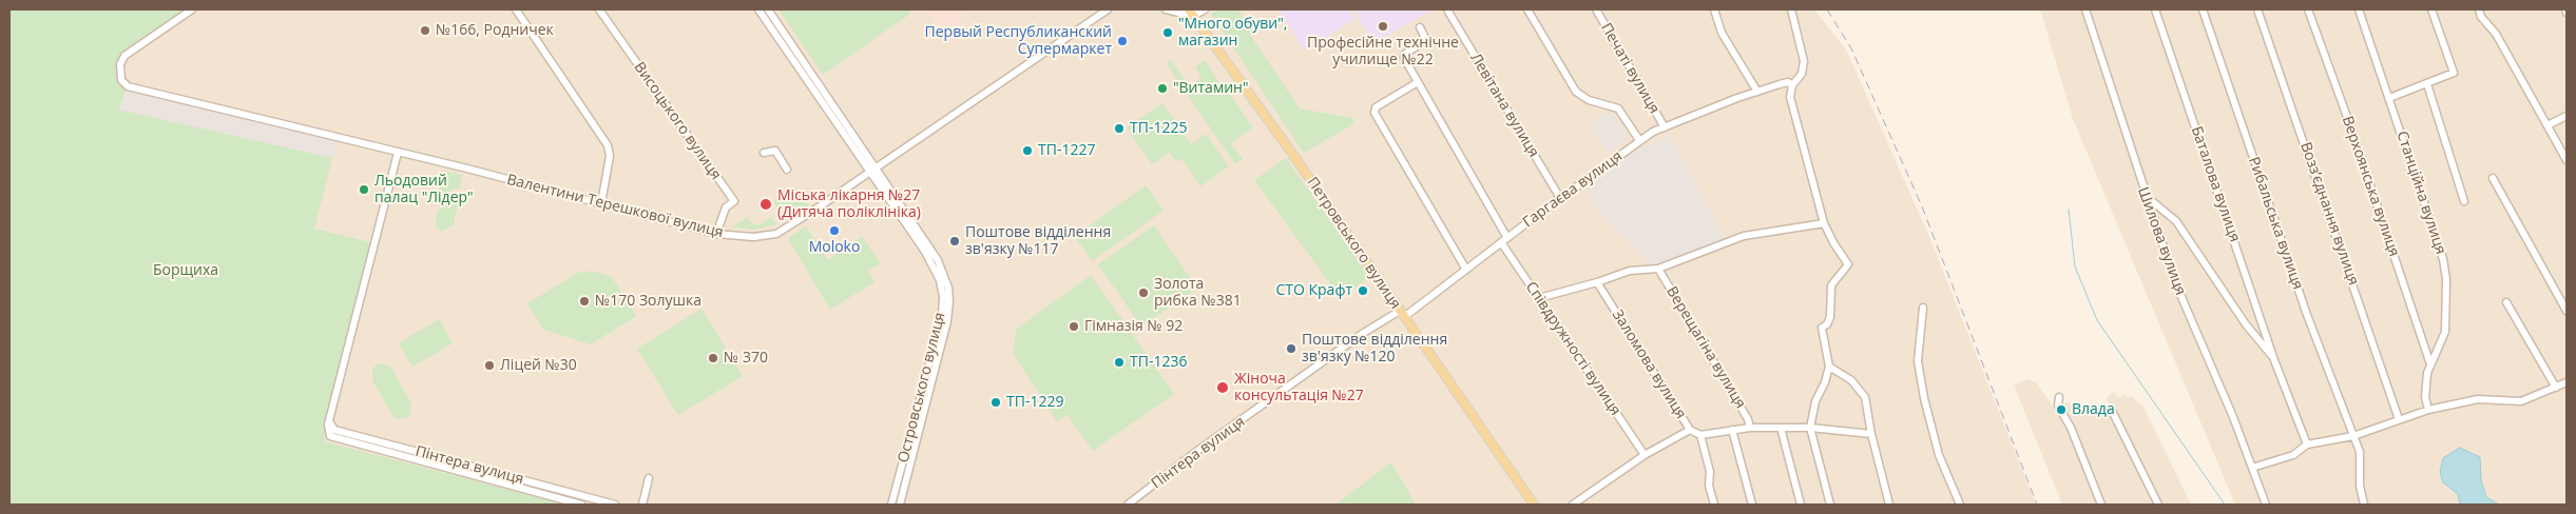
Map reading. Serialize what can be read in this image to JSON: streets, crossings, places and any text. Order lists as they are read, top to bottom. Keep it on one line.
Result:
{"streets":{"main road":["Петровського вулиця"],"street":["Печаті вулиця","Левітана вулиця","Висоцького вулиця","Баталова вулиця","Верхоянська вулиця","Гаргаєва вулиця","Станційна вулиця","Валентини Терешкової вулиця","Возз’єднання вулиця","Рибальська вулиця","Шилова вулиця","Верещагіна вулиця","Співдружності вулиця","Заломова вулиця","Островського вулиця","Пінтера вулиця"]},"crossings":[["Печаті вулиця","Гаргаєва вулиця"],["Левітана вулиця","Гаргаєва вулиця"],["Висоцького вулиця","Валентини Терешкової вулиця"],["Баталова вулиця","Шилова вулиця"],["Верхоянська вулиця","Станційна вулиця"],["Гаргаєва вулиця","Петровського вулиця"],["Гаргаєва вулиця","Співдружності вулиця"],["Гаргаєва вулиця","Пінтера вулиця"],["Валентини Терешкової вулиця","Островського вулиця"],["Петровського вулиця","Пінтера вулиця"]],"parks":["Борщиха"],"places":["Професійне технічне училище №22","№166, Родничек","\"Много обуви\", магазин","Первый Республиканский Супермаркет","\"Витамин\"","ТП-1225","ТП-1227","Льодовий палац \"Лідер\"","Міська лікарня №27 (Дитяча поліклініка)","Moloko","Поштове відділення зв'язку №117","СТО Крафт","Золота рибка №381","№170 Золушка","Гімназія № 92","Поштове відділення зв'язку №120","№ 370","ТП-1236","Ліцей №30","Жіноча консультація №27","ТП-1229","Влада"]}
